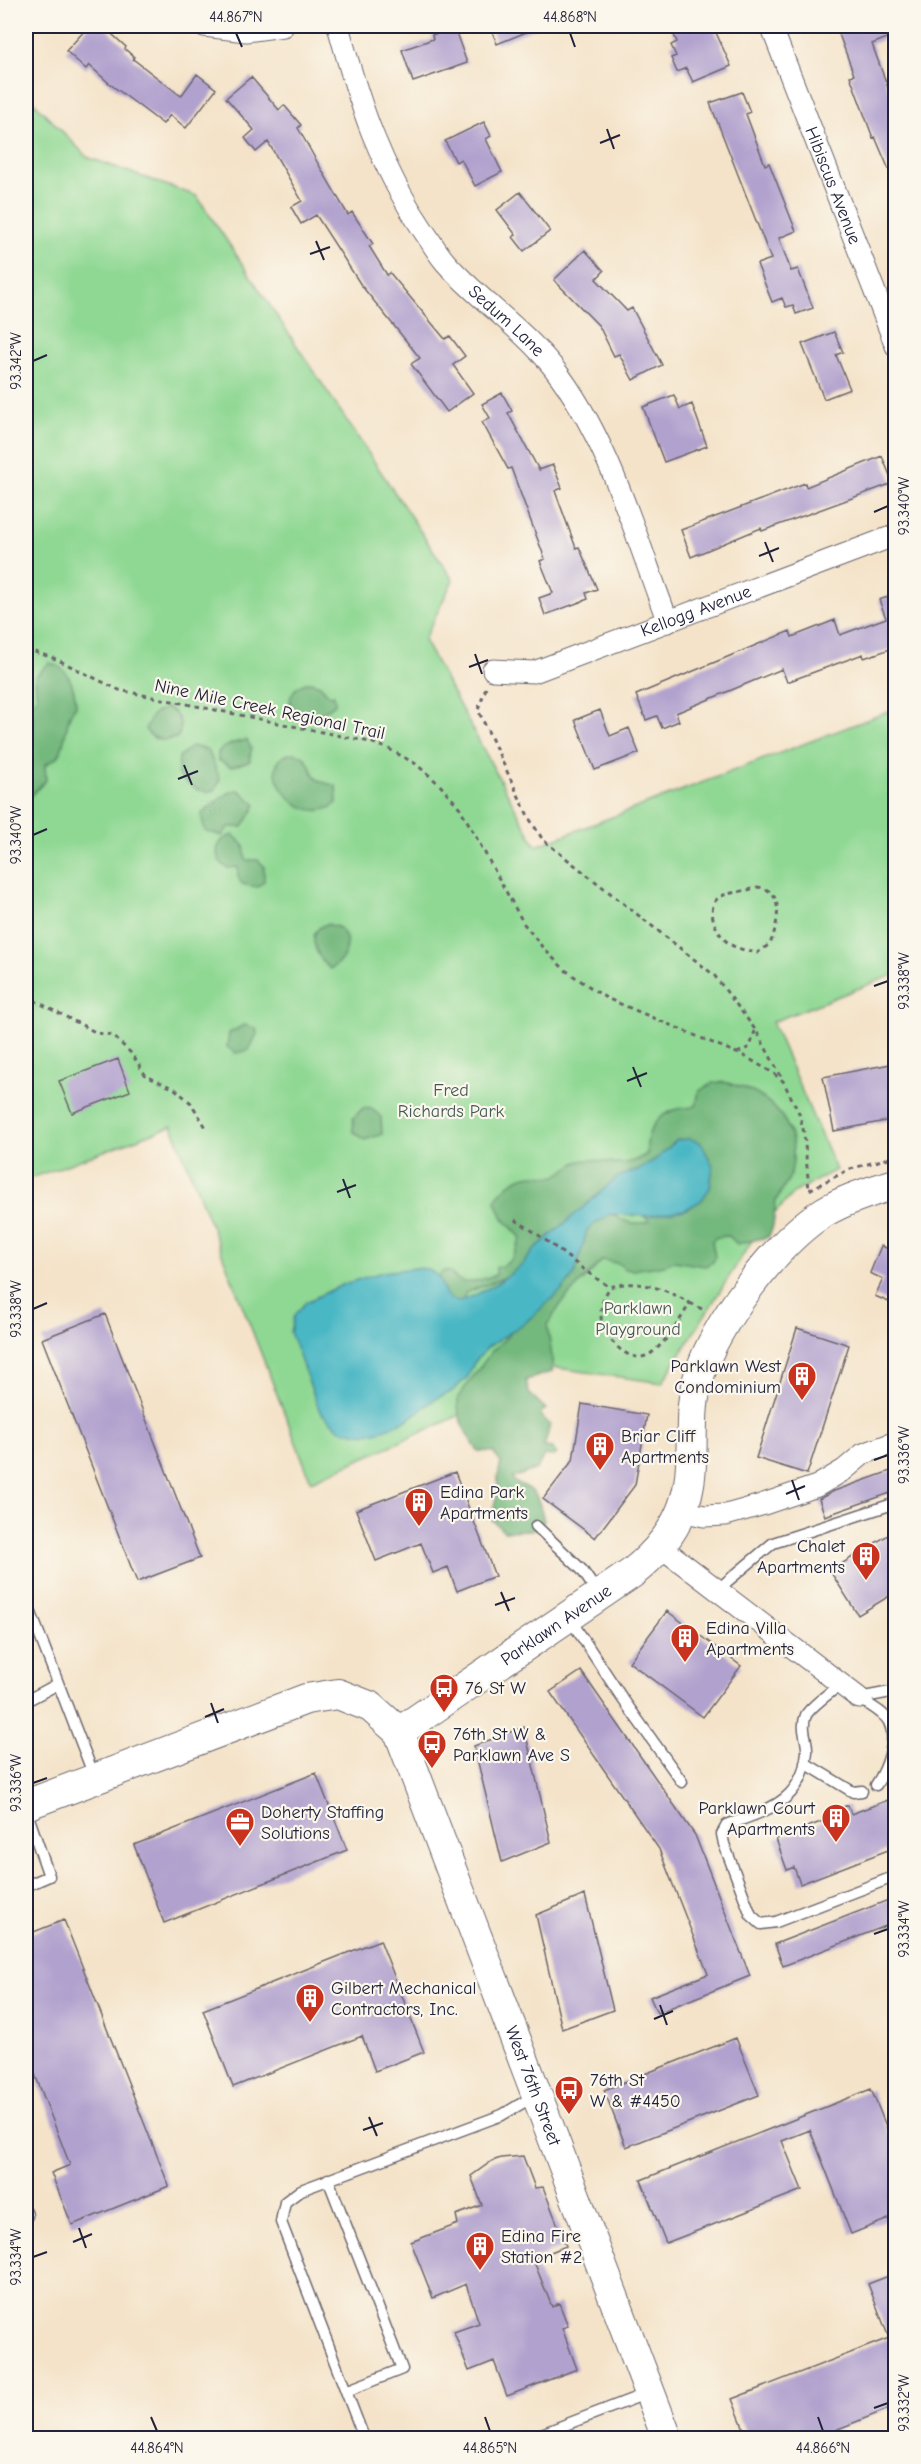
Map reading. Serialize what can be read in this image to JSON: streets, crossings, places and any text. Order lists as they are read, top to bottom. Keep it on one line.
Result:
{"streets":{"street":["Hibiscus Avenue","Sedum Lane","Kellogg Avenue","Parklawn Avenue","West 76th Street"],"path":["Nine Mile Creek Regional Trail"]},"crossings":[["Sedum Lane","Kellogg Avenue"],["Parklawn Avenue","West 76th Street"]],"parks":["Fred Richards Park","Parklawn Playground"],"places":{"building":["Parklawn West Condominium","Briar Cliff Apartments","Edina Park Apartments","Chalet Apartments","Edina Villa Apartments","Parklawn Court Apartments","Gilbert Mechanical Contractors, Inc.","Edina Fire Station #2"],"bus stop":["76 St W","76th St W & Parklawn Ave S","76th St W & #4450"],"office":["Doherty Staffing Solutions"]},"coordinates":["44.867°N","44.868°N","93.342°W","93.340°W","93.338°W","93.336°W","93.334°W","93.332°W","44.864°N","44.865°N","44.866°N"]}
